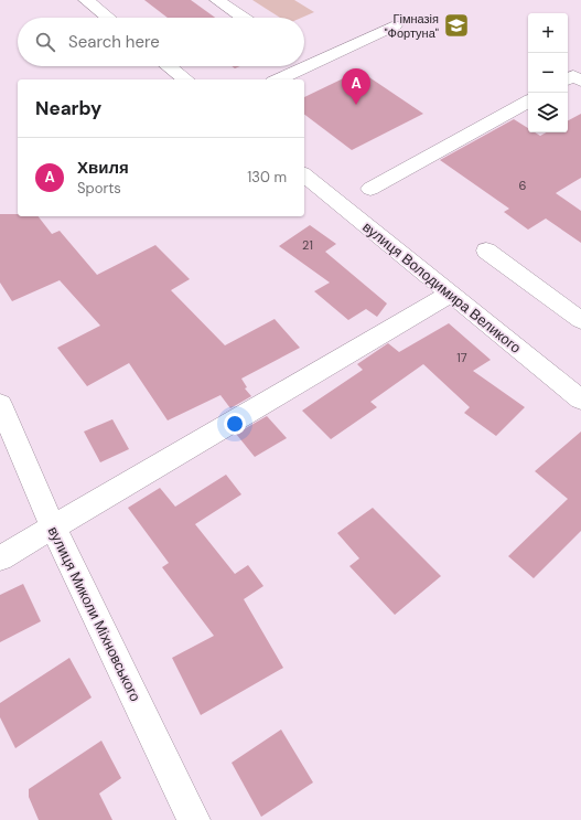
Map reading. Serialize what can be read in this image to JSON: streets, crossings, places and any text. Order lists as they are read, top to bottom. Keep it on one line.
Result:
{"streets":{"street":["вулиця Володимира Великого","вулиця Миколи Міхновського"]},"places":{"school or university":["Гімназія \"Фортуна\""]},"house_numbers":["6","21","17"],"page":{"map_buttons":["+","−"],"search":"Search here","pins":"A","heading":"Nearby","list":[{"mark":"A","name":"Хвиля","note":"Sports","value":"130 m"}]}}
